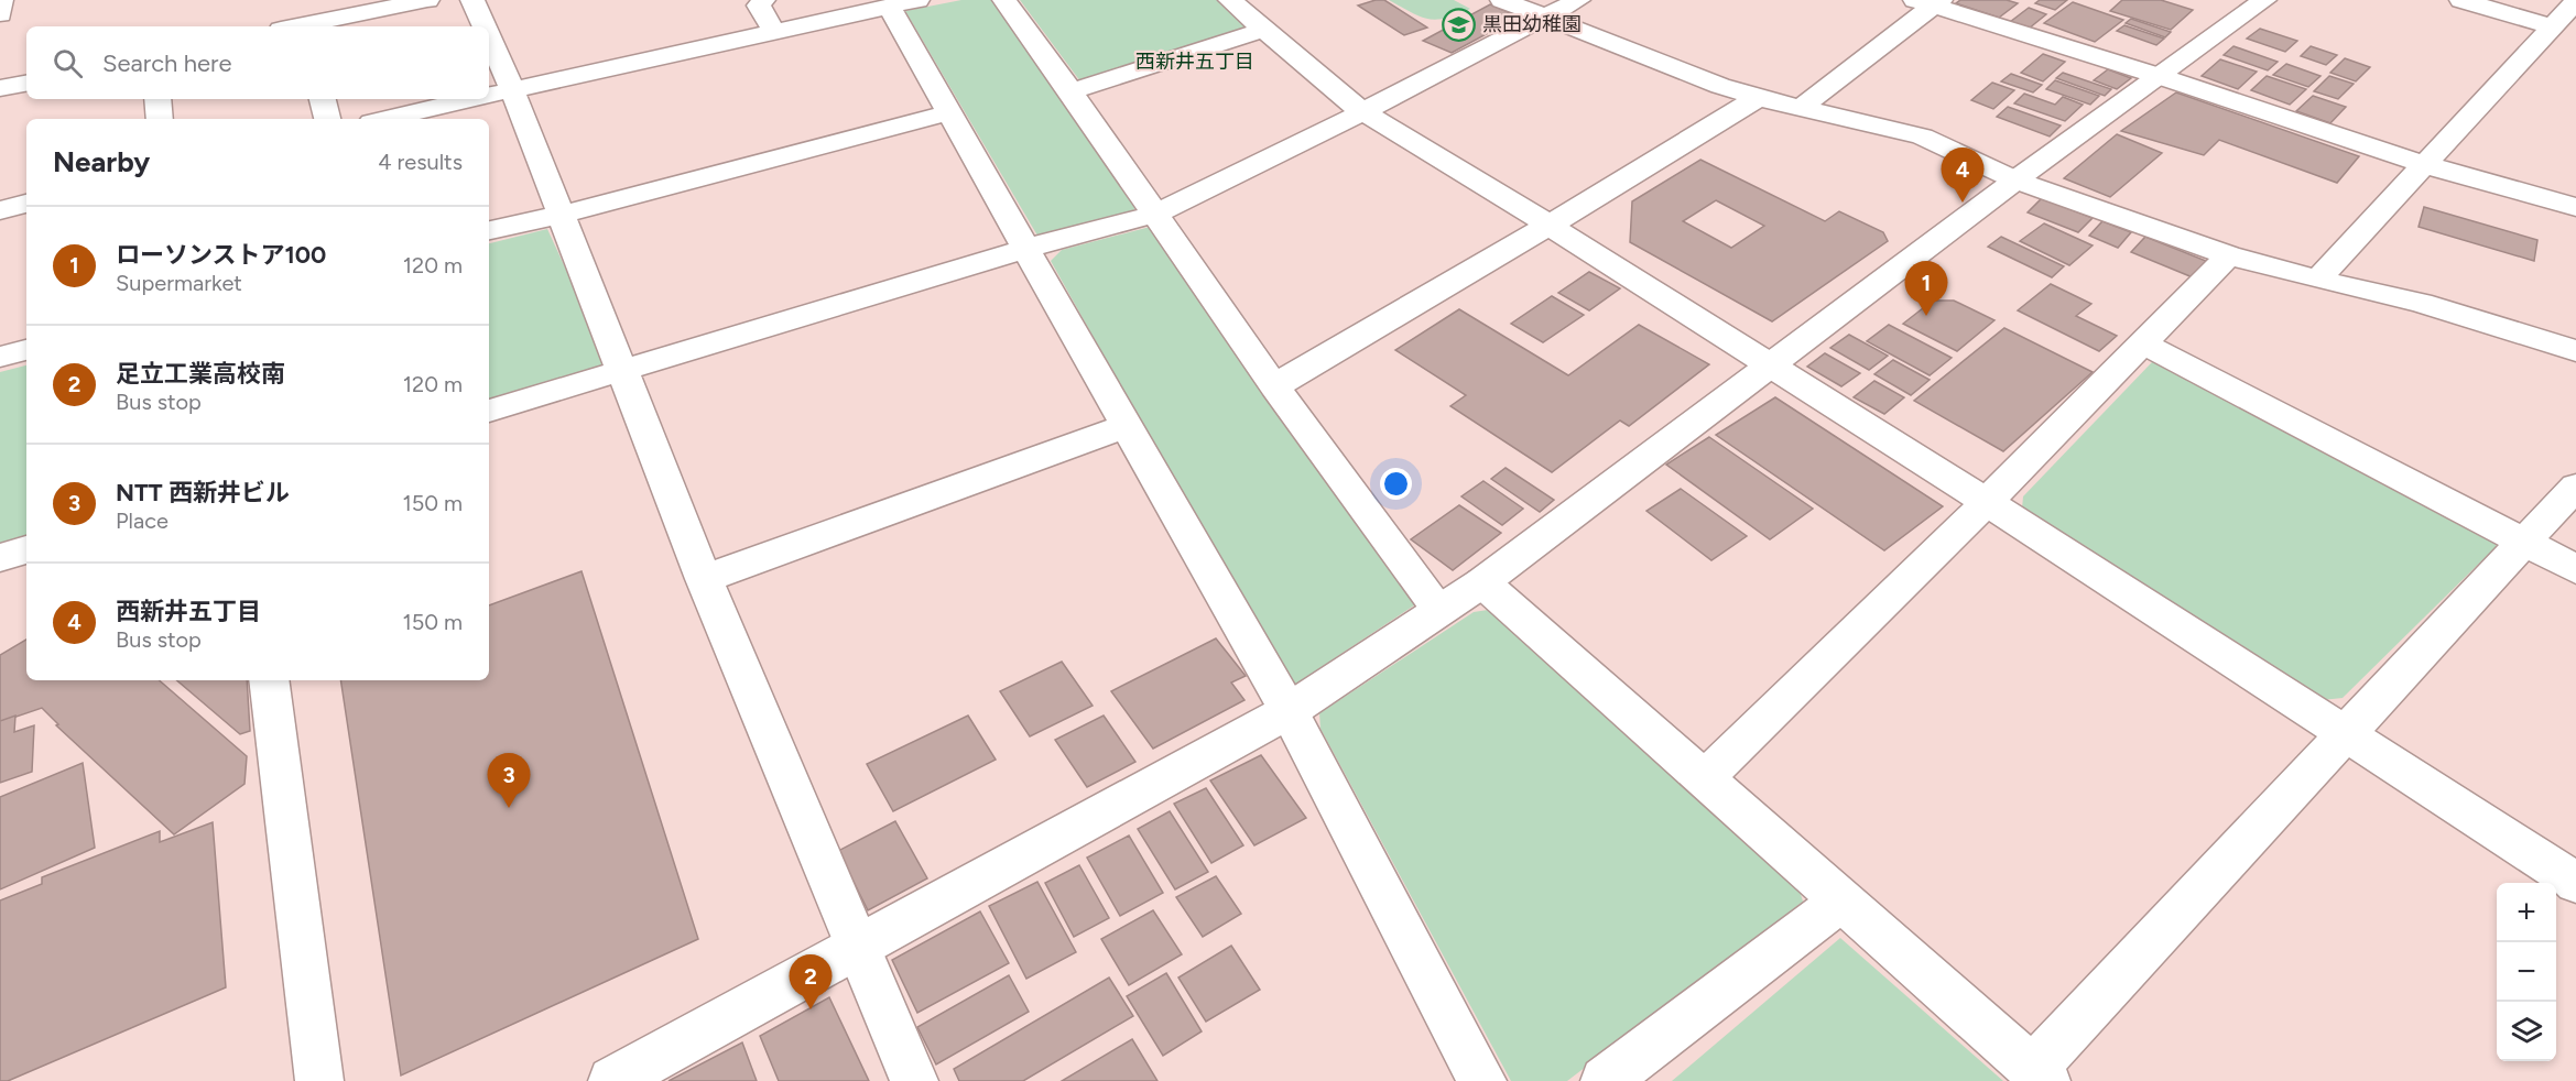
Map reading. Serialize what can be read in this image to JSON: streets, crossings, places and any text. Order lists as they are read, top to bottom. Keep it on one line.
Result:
{"districts":["西新井五丁目"],"places":{"school or university":["黒田幼稚園"]},"page":{"search":"Search here","heading":["Nearby","4 results"],"pins":["4","1","3","2"],"list":[{"mark":"1","name":"ローソンストア100","note":"Supermarket","value":"120 m"},{"mark":"2","name":"足立工業高校南","note":"Bus stop","value":"120 m"},{"mark":"3","name":"NTT 西新井ビル","note":"Place","value":"150 m"},{"mark":"4","name":"西新井五丁目","note":"Bus stop","value":"150 m"}],"map_buttons":["+","−"]}}
